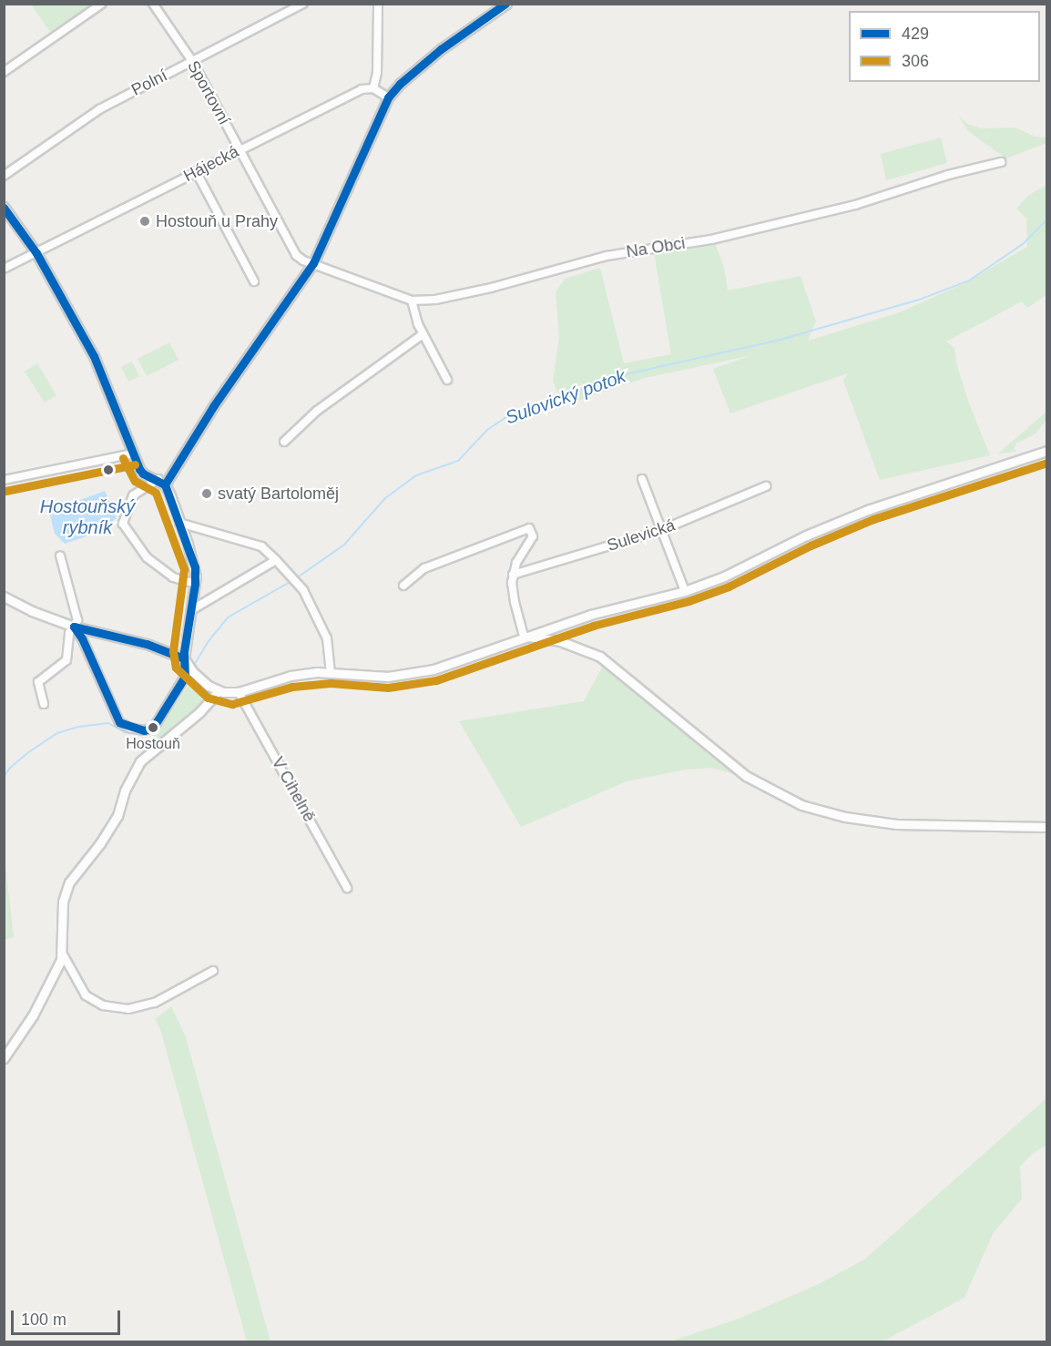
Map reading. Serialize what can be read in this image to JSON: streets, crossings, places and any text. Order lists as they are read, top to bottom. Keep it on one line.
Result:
{"streets":{"street":["Polní","Sportovní","Hájecká","Na Obci","Sulevická","V Cihelně"]},"crossings":[["Polní","Sportovní"],["Sportovní","Hájecká"],["Sportovní","Na Obci"]],"water":["Sulovický potok","Hostouňský rybník"],"places":["Hostouň u Prahy","svatý Bartoloměj","Hostouň"],"lines":["transit line 429","transit line 306"],"legend":["429","306"],"scale_bar":"100 m"}
